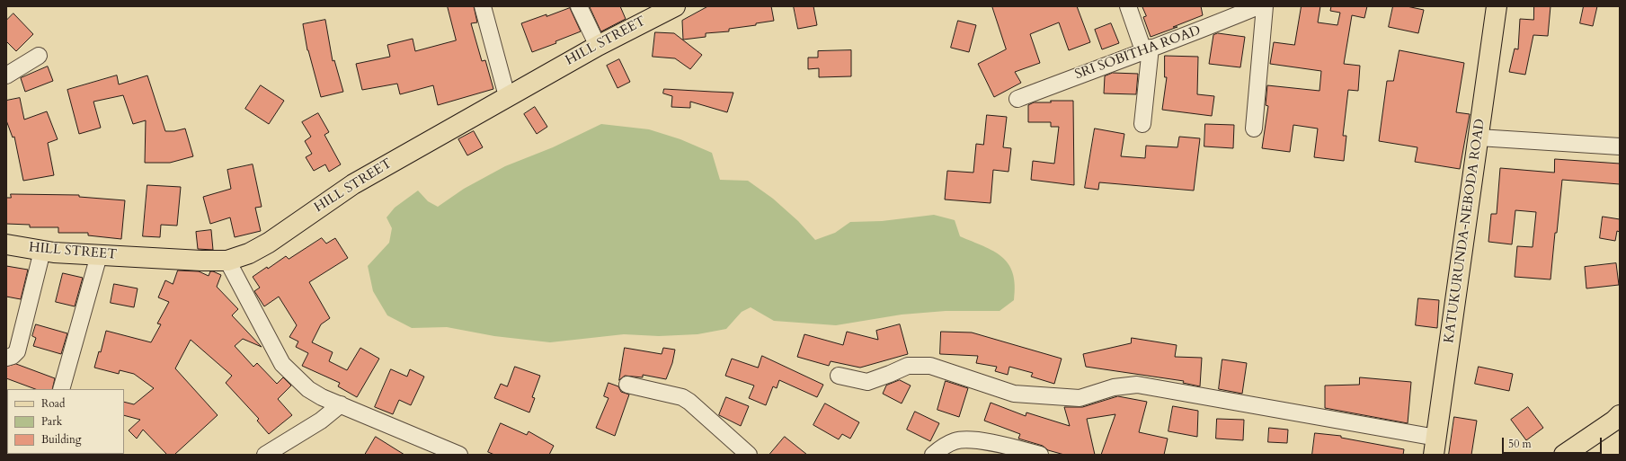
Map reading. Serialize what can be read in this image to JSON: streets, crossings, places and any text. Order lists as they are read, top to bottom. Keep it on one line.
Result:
{"streets":{"main road":["HILL STREET","KATUKURUNDA-NEBODA ROAD"],"street":["SRI SOBITHA ROAD"]},"legend":["Road","Park","Building"],"scale_bar":"50 m"}
